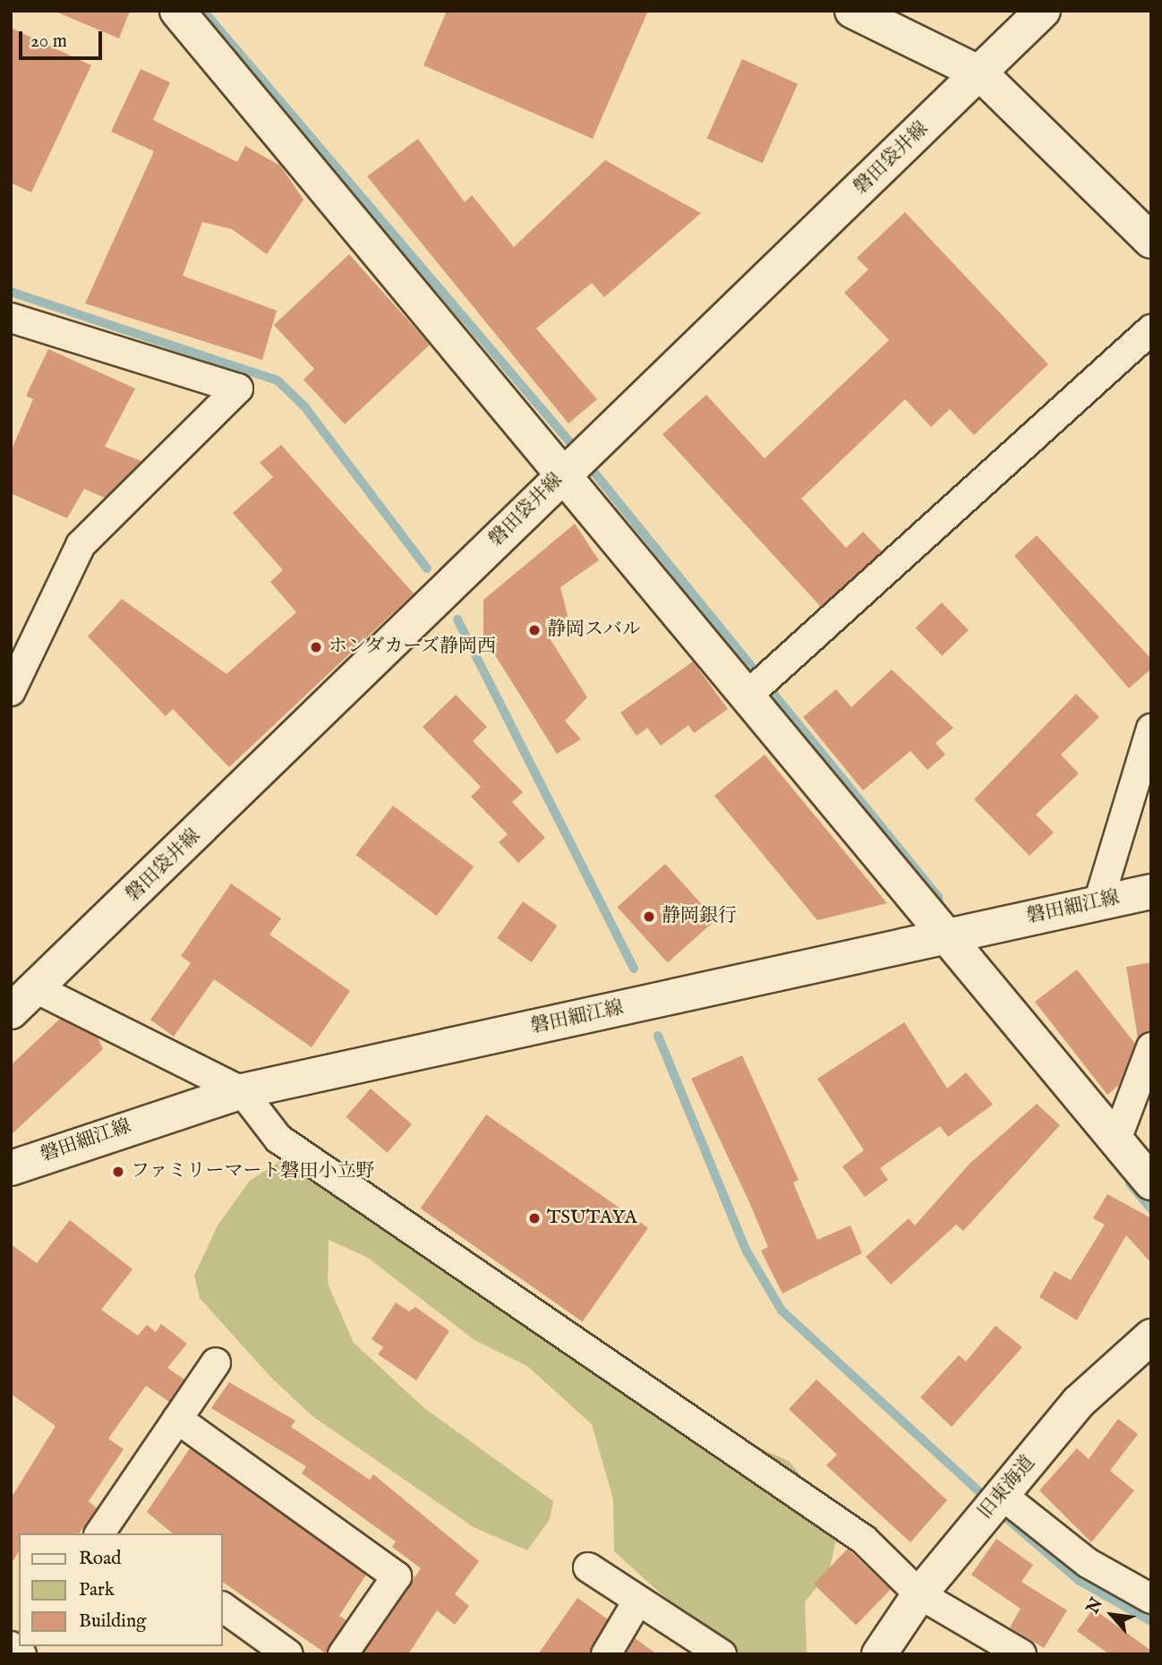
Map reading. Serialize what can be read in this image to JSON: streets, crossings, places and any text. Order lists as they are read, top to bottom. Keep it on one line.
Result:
{"streets":{"main road":["磐田袋井線","磐田細江線","旧東海道"]},"places":["静岡スバル","ホンダカーズ静岡西","静岡銀行","ファミリーマート磐田小立野","TSUTAYA"],"legend":["Road","Park","Building"],"scale_bar":"20 m","north":"top left"}
